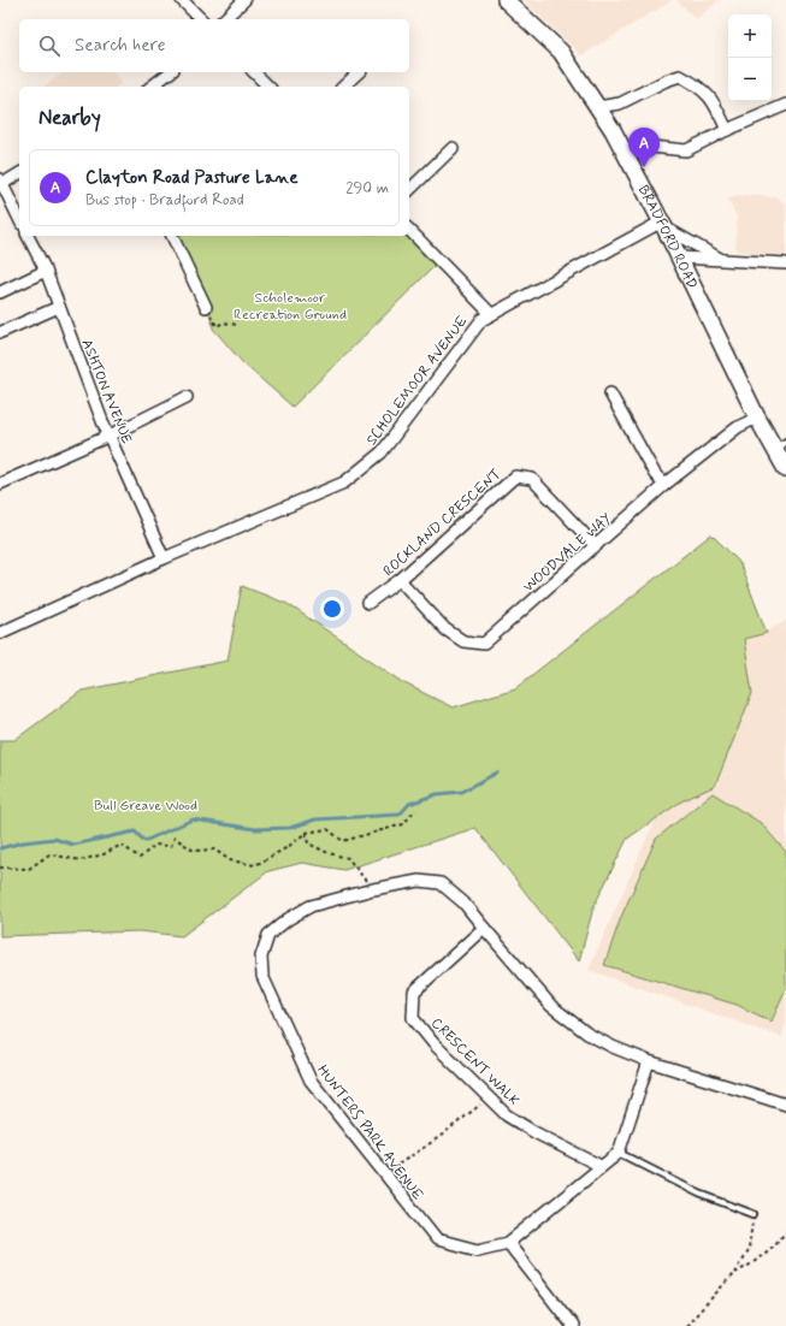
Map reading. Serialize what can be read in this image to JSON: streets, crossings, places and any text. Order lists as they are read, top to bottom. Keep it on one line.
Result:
{"streets":{"street":["BRADFORD ROAD","SCHOLEMOOR AVENUE","ASHTON AVENUE","ROCKLAND CRESCENT","WOODVALE WAY","CRESCENT WALK","HUNTERS PARK AVENUE"]},"crossings":[["BRADFORD ROAD","SCHOLEMOOR AVENUE"],["BRADFORD ROAD","WOODVALE WAY"],["SCHOLEMOOR AVENUE","ASHTON AVENUE"],["ROCKLAND CRESCENT","WOODVALE WAY"],["CRESCENT WALK","HUNTERS PARK AVENUE"]],"parks":["Scholemoor Recreation Ground","Bull Greave Wood"],"page":{"map_buttons":["+","−"],"search":"Search here","heading":"Nearby","pins":"A","list":[{"mark":"A","name":"Clayton Road Pasture Lane","note":"Bus stop · Bradford Road","value":"290 m"}]}}
